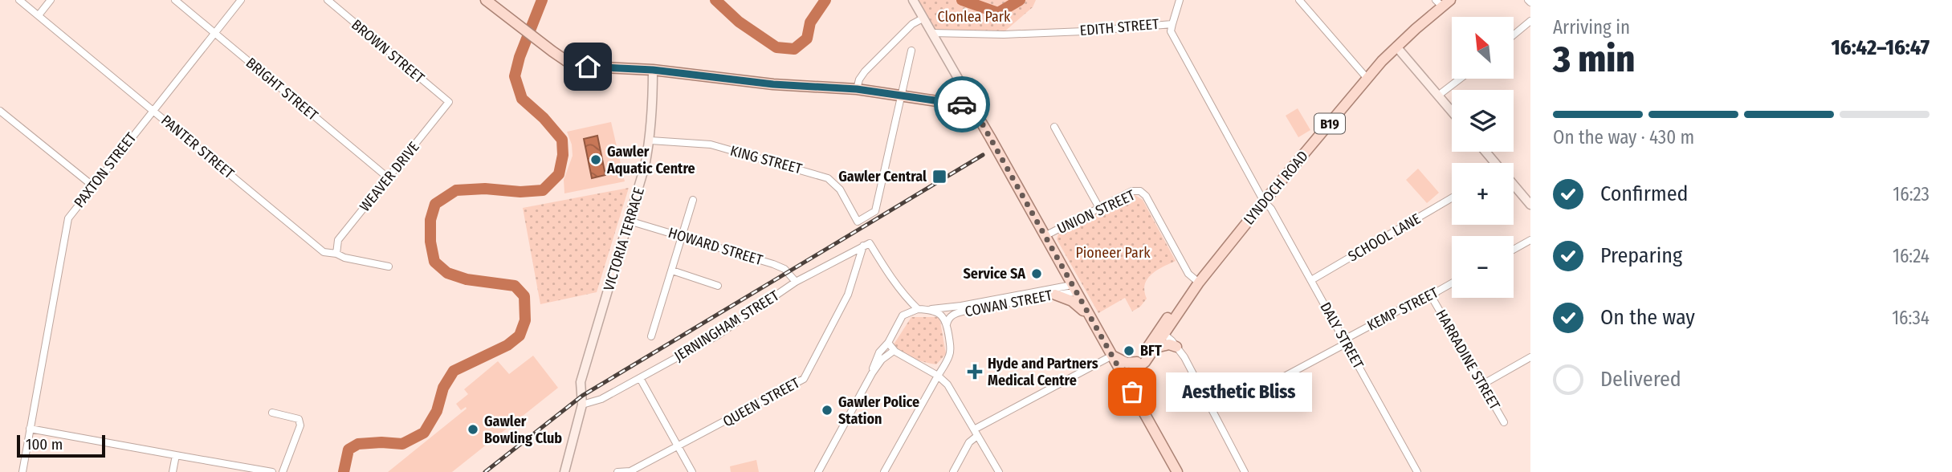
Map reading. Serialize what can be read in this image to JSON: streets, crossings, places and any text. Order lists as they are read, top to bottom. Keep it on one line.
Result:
{"streets":{"main road":["B19","LYNDOCH ROAD"],"street":["EDITH STREET","BROWN STREET","BRIGHT STREET","PANTER STREET","KING STREET","PAXTON STREET","WEAVER DRIVE","UNION STREET","SCHOOL LANE","VICTORIA TERRACE","HOWARD STREET","COWAN STREET","KEMP STREET","JERNINGHAM STREET","DALY STREET","HARRADINE STREET","QUEEN STREET"]},"crossings":[["EDITH STREET","LYNDOCH ROAD"],["EDITH STREET","DALY STREET"],["BROWN STREET","WEAVER DRIVE"],["BRIGHT STREET","PAXTON STREET"],["BRIGHT STREET","WEAVER DRIVE"],["B19","LYNDOCH ROAD"],["PANTER STREET","PAXTON STREET"],["PANTER STREET","WEAVER DRIVE"],["KING STREET","VICTORIA TERRACE"],["LYNDOCH ROAD","UNION STREET"],["LYNDOCH ROAD","DALY STREET"],["SCHOOL LANE","DALY STREET"],["VICTORIA TERRACE","HOWARD STREET"],["VICTORIA TERRACE","JERNINGHAM STREET"],["HOWARD STREET","JERNINGHAM STREET"],["KEMP STREET","DALY STREET"],["KEMP STREET","HARRADINE STREET"],["JERNINGHAM STREET","QUEEN STREET"]],"parks":["Clonlea Park","Pioneer Park"],"places":{"other":["Gawler Aquatic Centre","Service SA","BFT","Aesthetic Bliss","Gawler Police Station","Gawler Bowling Club"],"transit":["Gawler Central"],"health":["Hyde and Partners Medical Centre"]},"scale_bar":"100 m","north":"top left","page":{"heading":["3 min","Arriving in","16:42–16:47"],"map_buttons":["+","−"],"bar":"On the way · 430 m","list":[["Confirmed","16:23"],["Preparing","16:24"],["On the way","16:34"],"Delivered"],"bubble":"Aesthetic Bliss","scale":"100 m"}}
